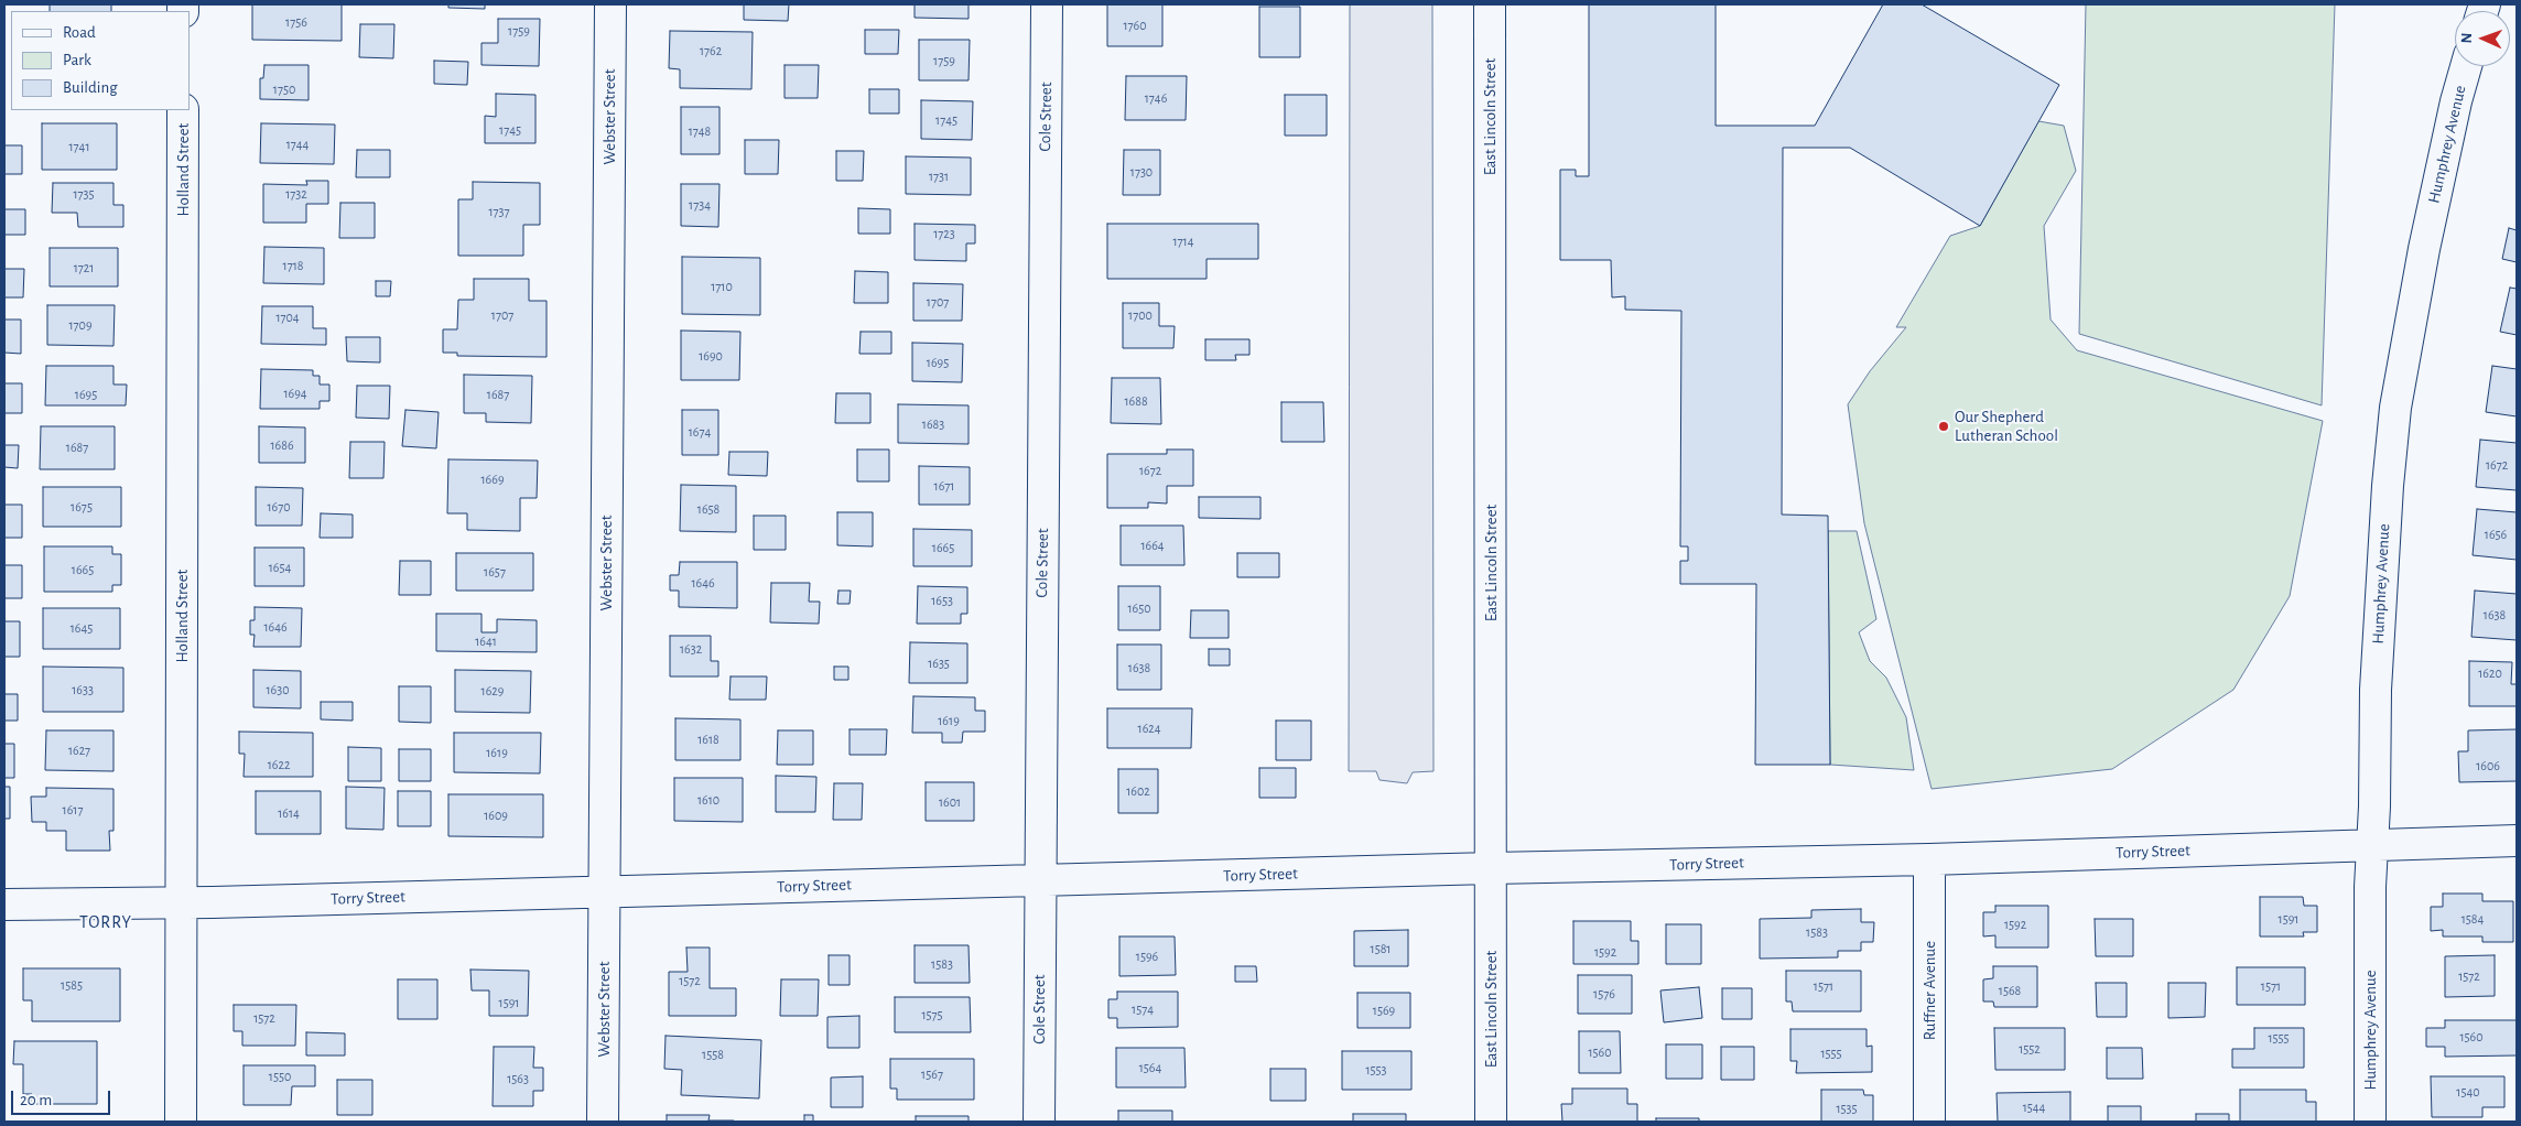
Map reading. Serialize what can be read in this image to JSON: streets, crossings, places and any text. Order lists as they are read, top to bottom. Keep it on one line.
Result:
{"streets":{"street":["Webster Street","Cole Street","East Lincoln Street","Humphrey Avenue","Holland Street","Torry Street","Ruffner Avenue"]},"crossings":[["Webster Street","Torry Street"],["Cole Street","Torry Street"],["East Lincoln Street","Torry Street"],["Humphrey Avenue","Torry Street"],["Holland Street","Torry Street"],["Torry Street","Ruffner Avenue"]],"districts":["TORRY"],"places":["Our Shepherd Lutheran School"],"house_numbers":["1756","1760","1759","1762","1759","1750","1746","1745","1745","1748","1744","1741","1730","1731","1735","1732","1734","1737","1723","1714","1718","1721","1710","1707","1707","1700","1704","1709","1690","1695","1694","1695","1687","1688","1683","1674","1686","1687","1672","1672","1669","1671","1675","1670","1658","1656","1664","1665","1654","1665","1657","1646","1653","1650","1638","1646","1645","1641","1632","1635","1638","1620","1633","1630","1629","1619","1624","1618","1627","1619","1622","1606","1602","1610","1601","1617","1614","1609","1591","1584","1592","1583","1581","1592","1596","1583","1572","1572","1585","1571","1571","1568","1576","1591","1574","1569","1575","1572","1560","1555","1552","1560","1555","1558","1564","1553","1567","1550","1563","1540","1544","1535"],"legend":["Road","Park","Building"],"scale_bar":"20 m","north":"left"}
